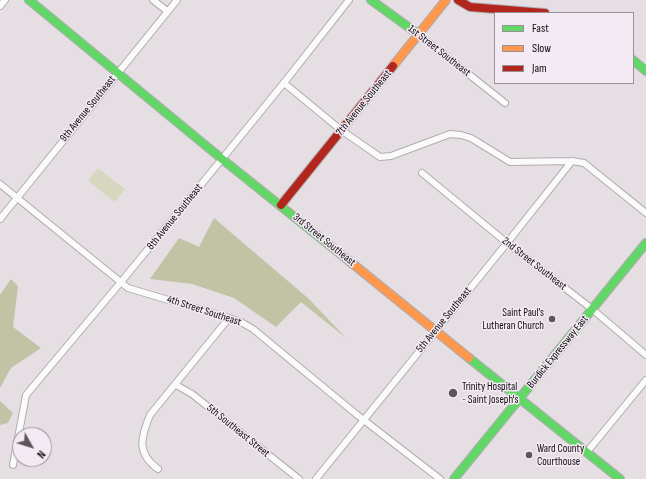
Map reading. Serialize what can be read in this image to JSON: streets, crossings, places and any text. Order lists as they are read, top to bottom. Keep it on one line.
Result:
{"streets":{"street":["1st Street Southeast","7th Avenue Southeast","9th Avenue Southeast","8th Avenue Southeast","3rd Street Southeast","2nd Street Southeast","4th Street Southeast","5th Avenue Southeast","Burdick Expressway East","5th Southeast Street"]},"crossings":[["1st Street Southeast","7th Avenue Southeast"],["7th Avenue Southeast","3rd Street Southeast"],["9th Avenue Southeast","3rd Street Southeast"],["9th Avenue Southeast","4th Street Southeast"],["8th Avenue Southeast","3rd Street Southeast"],["8th Avenue Southeast","4th Street Southeast"],["3rd Street Southeast","5th Avenue Southeast"],["3rd Street Southeast","Burdick Expressway East"],["2nd Street Southeast","5th Avenue Southeast"],["2nd Street Southeast","Burdick Expressway East"],["4th Street Southeast","5th Avenue Southeast"]],"places":["Saint Paul’s Lutheran Church","Trinity Hospital - Saint Joseph's","Ward County Courthouse"],"legend":["Fast","Slow","Jam"],"north":"bottom right"}
